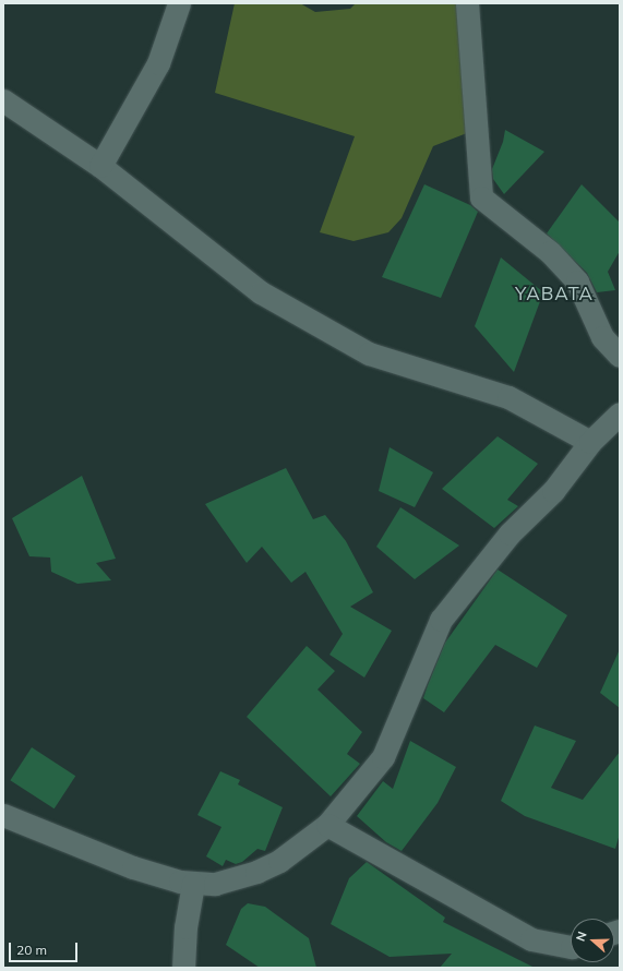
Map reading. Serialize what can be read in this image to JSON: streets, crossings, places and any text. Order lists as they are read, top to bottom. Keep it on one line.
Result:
{"districts":["YABATA"],"scale_bar":"20 m","north":"left"}
